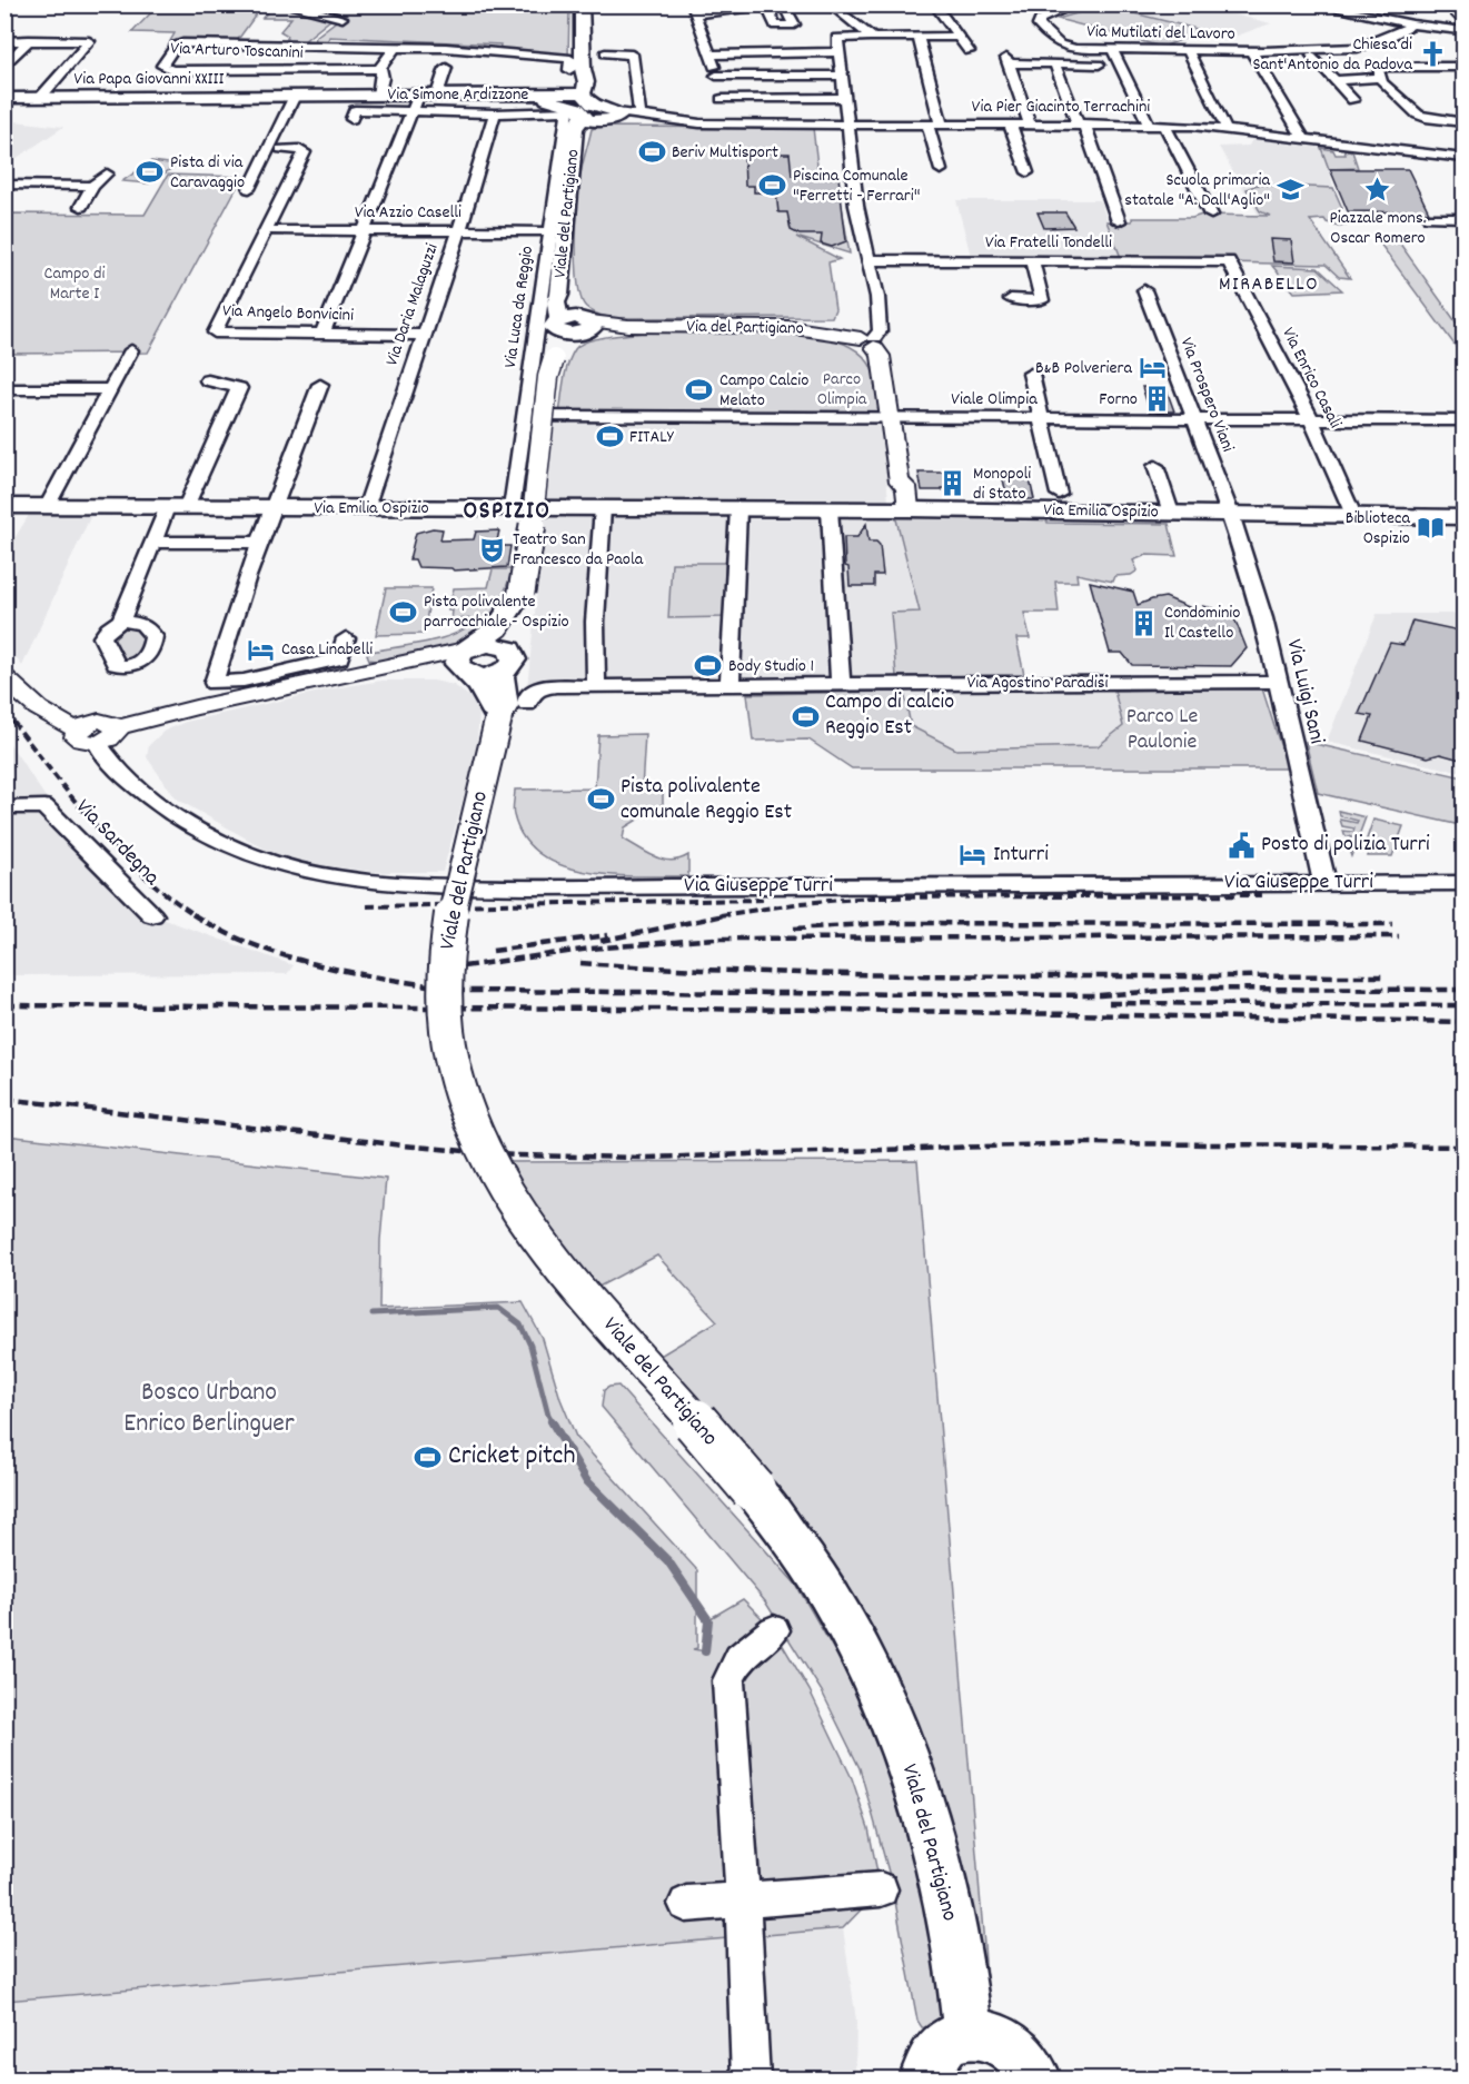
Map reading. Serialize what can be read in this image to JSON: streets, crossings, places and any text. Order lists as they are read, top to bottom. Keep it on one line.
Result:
{"streets":{"main road":["Via Papa Giovanni XXIII","Viale del Partigiano","Via Emilia Ospizio"],"street":["Via Mutilati del Lavoro","Via Arturo Toscanini","Via Simone Ardizzone","Via Pier Giacinto Terrachini","Via Azzio Caselli","Via Fratelli Tondelli","Via Daria Malaguzzi","Via Luca da Reggio","Via Angelo Bonvicini","Via del Partigiano","Via Enrico Casali","Via Prospero Viani","Viale Olimpia","Via Agostino Paradisi","Via Luigi Sani","Via Sardegna","Via Giuseppe Turri"]},"crossings":[["Via Papa Giovanni XXIII","Viale del Partigiano"],["Via Simone Ardizzone","Viale del Partigiano"],["Via Simone Ardizzone","Via Daria Malaguzzi"],["Via Simone Ardizzone","Via Luca da Reggio"],["Via Pier Giacinto Terrachini","Viale del Partigiano"],["Via Azzio Caselli","Via Daria Malaguzzi"],["Via Azzio Caselli","Via Luca da Reggio"],["Via Azzio Caselli","Via Angelo Bonvicini"],["Viale del Partigiano","Via Luca da Reggio"],["Viale del Partigiano","Via del Partigiano"],["Via Fratelli Tondelli","Via Enrico Casali"],["Via Daria Malaguzzi","Via Angelo Bonvicini"],["Via Daria Malaguzzi","Via Emilia Ospizio"],["Via Luca da Reggio","Viale Olimpia"],["Via Luca da Reggio","Via Emilia Ospizio"],["Via Enrico Casali","Viale Olimpia"],["Via Enrico Casali","Via Emilia Ospizio"],["Via Prospero Viani","Viale Olimpia"],["Via Prospero Viani","Via Emilia Ospizio"],["Via Prospero Viani","Via Luigi Sani"],["Via Emilia Ospizio","Via Luigi Sani"],["Via Agostino Paradisi","Via Luigi Sani"],["Via Luigi Sani","Via Giuseppe Turri"]],"districts":["MIRABELLO","OSPIZIO"],"parks":["Campo di Marte I","Parco Olimpia","Parco Le Paulonie","Bosco Urbano Enrico Berlinguer"],"places":{"church":["Chiesa di Sant'Antonio da Padova"],"sports":["Beriv Multisport","Pista di via Caravaggio","Piscina Comunale \"Ferretti - Ferrari\"","Campo Calcio Melato","FITALY","Pista polivalente parrocchiale - Ospizio","Body Studio 1","Campo di calcio Reggio Est","Pista polivalente comunale Reggio Est","Cricket pitch"],"school or university":["Scuola primaria statale \"A. Dall'Aglio\""],"place":["Piazzale mons. Oscar Romero"],"hotel":["B&B Polveriera","Casa Linabelli","Inturri"],"building":["Forno","Monopoli di Stato","Condominio Il Castello"],"library":["Biblioteca Ospizio"],"theatre":["Teatro San Francesco da Paola"],"public building":["Posto di polizia Turri"]}}
